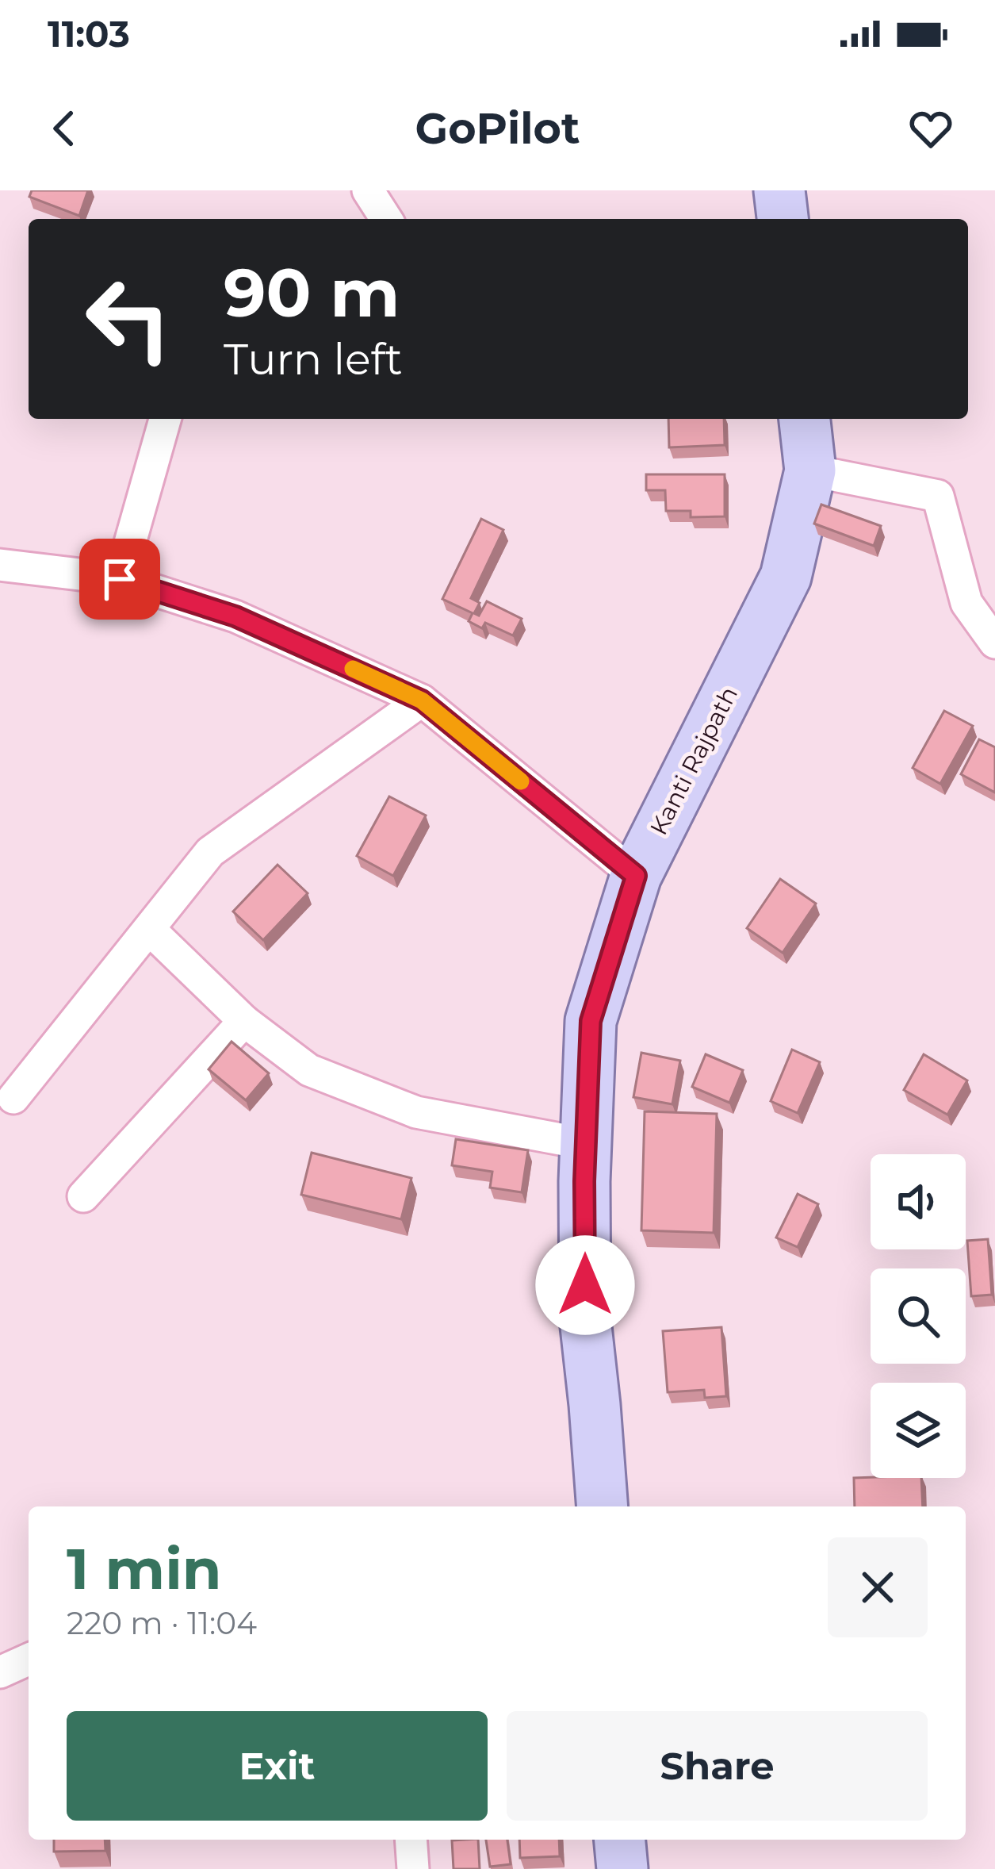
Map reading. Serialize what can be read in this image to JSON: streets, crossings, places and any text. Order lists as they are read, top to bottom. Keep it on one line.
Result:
{"streets":{"main road":["Kanti Rajpath"]},"page":{"status":"11:03","header":"GoPilot","turn":["90 m","Turn left"],"heading":["1 min","220 m · 11:04"],"buttons":["Exit","Share"]}}
